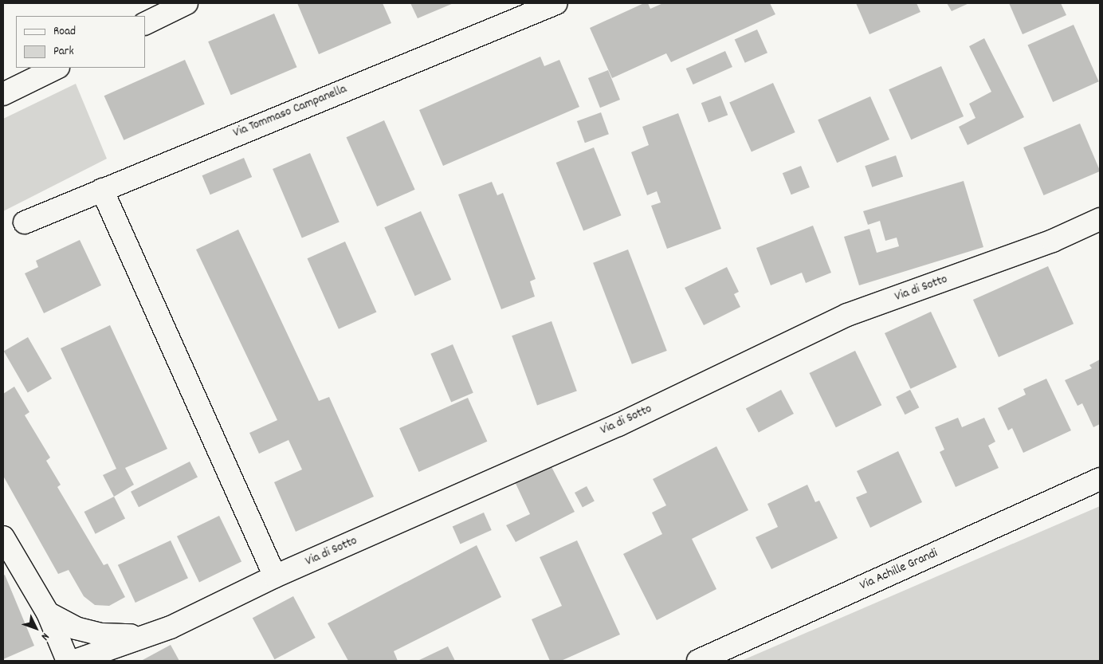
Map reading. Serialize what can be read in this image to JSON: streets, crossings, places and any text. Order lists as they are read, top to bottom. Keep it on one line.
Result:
{"streets":{"street":["Via Tommaso Campanella","Via di Sotto","Via Achille Grandi"]},"legend":["Road","Park"],"north":"bottom right"}
